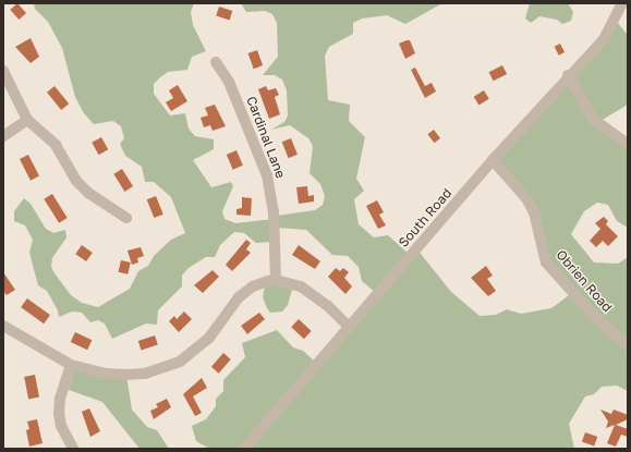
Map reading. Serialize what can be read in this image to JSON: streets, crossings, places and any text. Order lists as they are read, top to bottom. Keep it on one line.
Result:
{"streets":{"street":["Cardinal Lane","South Road","Obrien Road"]},"crossings":[["South Road","Obrien Road"]]}
